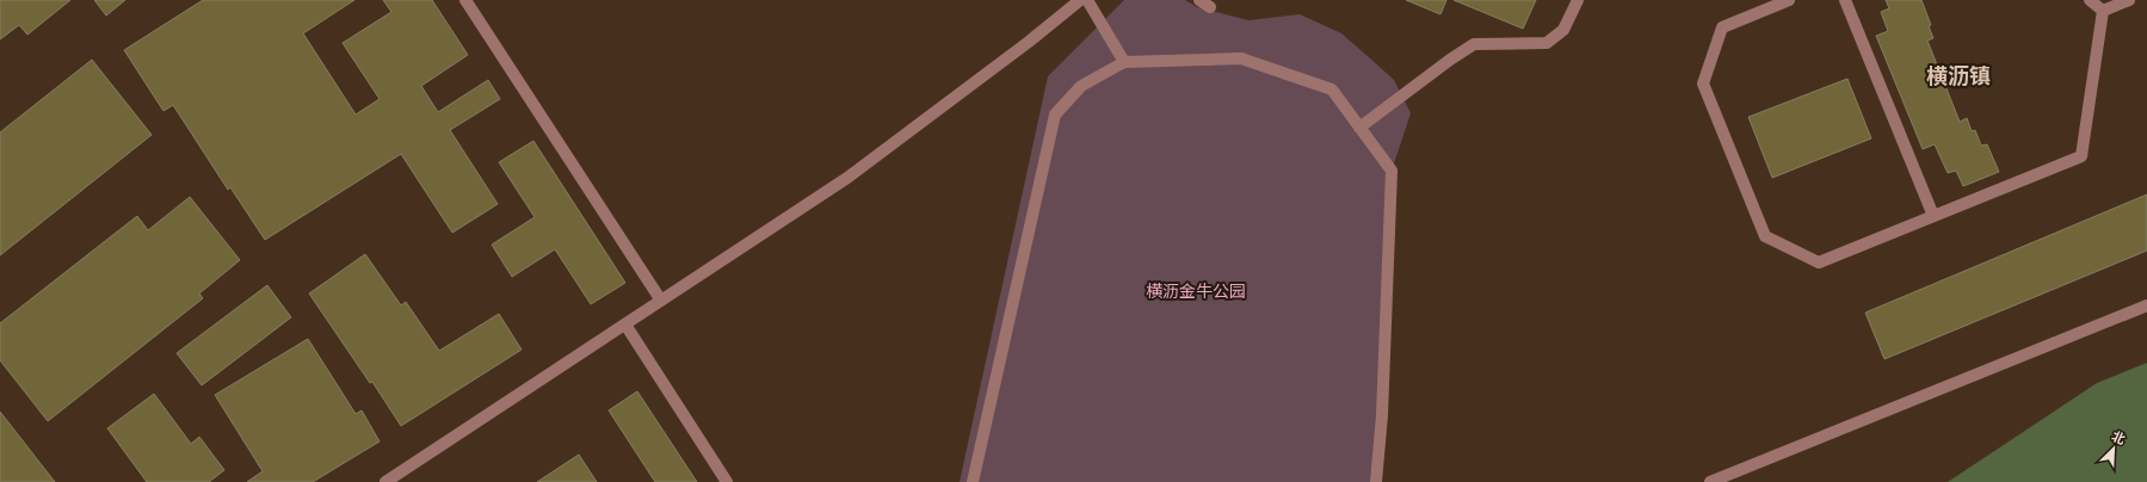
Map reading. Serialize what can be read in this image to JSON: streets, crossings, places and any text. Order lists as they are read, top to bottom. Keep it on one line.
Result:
{"districts":["横沥镇"],"parks":["横沥金牛公园"],"north":"top right"}
